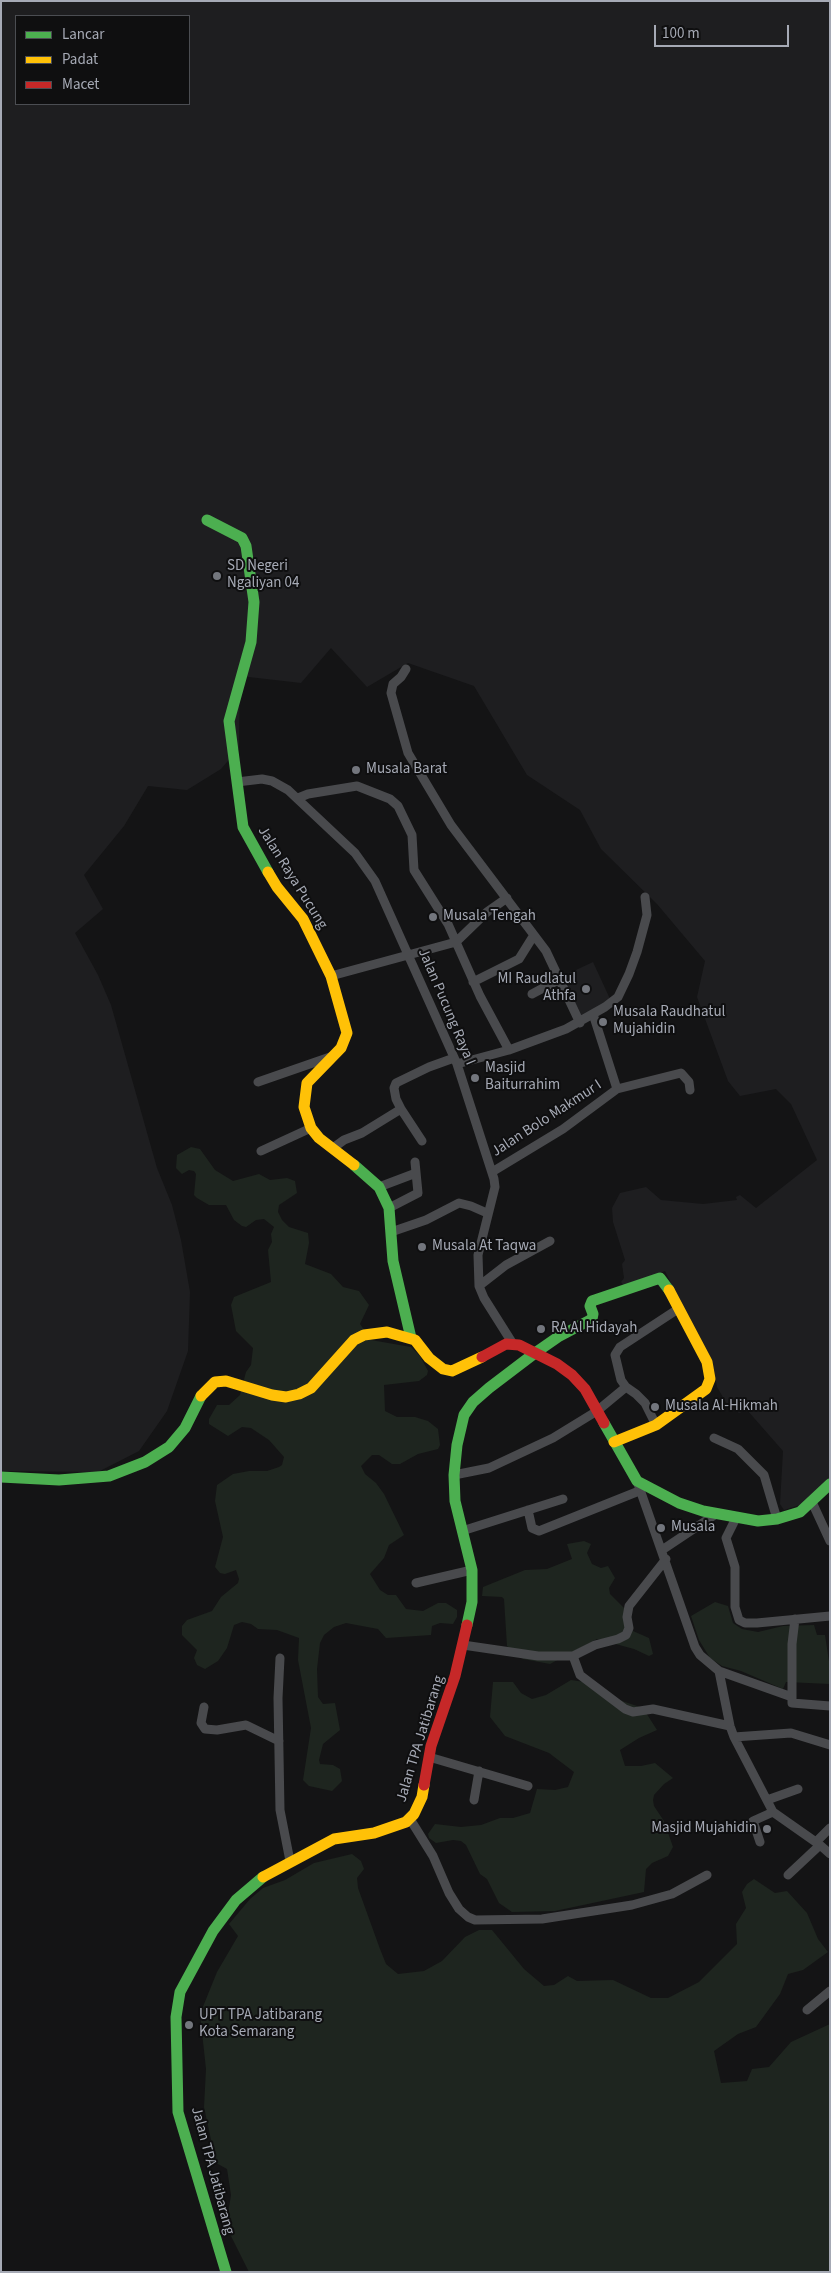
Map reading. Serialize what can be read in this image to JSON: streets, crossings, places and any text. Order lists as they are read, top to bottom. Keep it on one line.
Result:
{"streets":{"street":["Jalan Raya Pucung","Jalan Pucung Raya I","Jalan Bolo Makmur I","Jalan TPA Jatibarang"]},"crossings":[["Jalan Raya Pucung","Jalan Pucung Raya I"],["Jalan Pucung Raya I","Jalan Bolo Makmur I"]],"places":["SD Negeri Ngaliyan 04","Musala Barat","Musala Tengah","MI Raudlatul Athfa","Musala Raudhatul Mujahidin","Masjid Baiturrahim","Musala At Taqwa","RA Al Hidayah","Musala Al-Hikmah","Musala","Masjid Mujahidin","UPT TPA Jatibarang Kota Semarang"],"legend":["Lancar","Padat","Macet"],"scale_bar":"100 m"}
